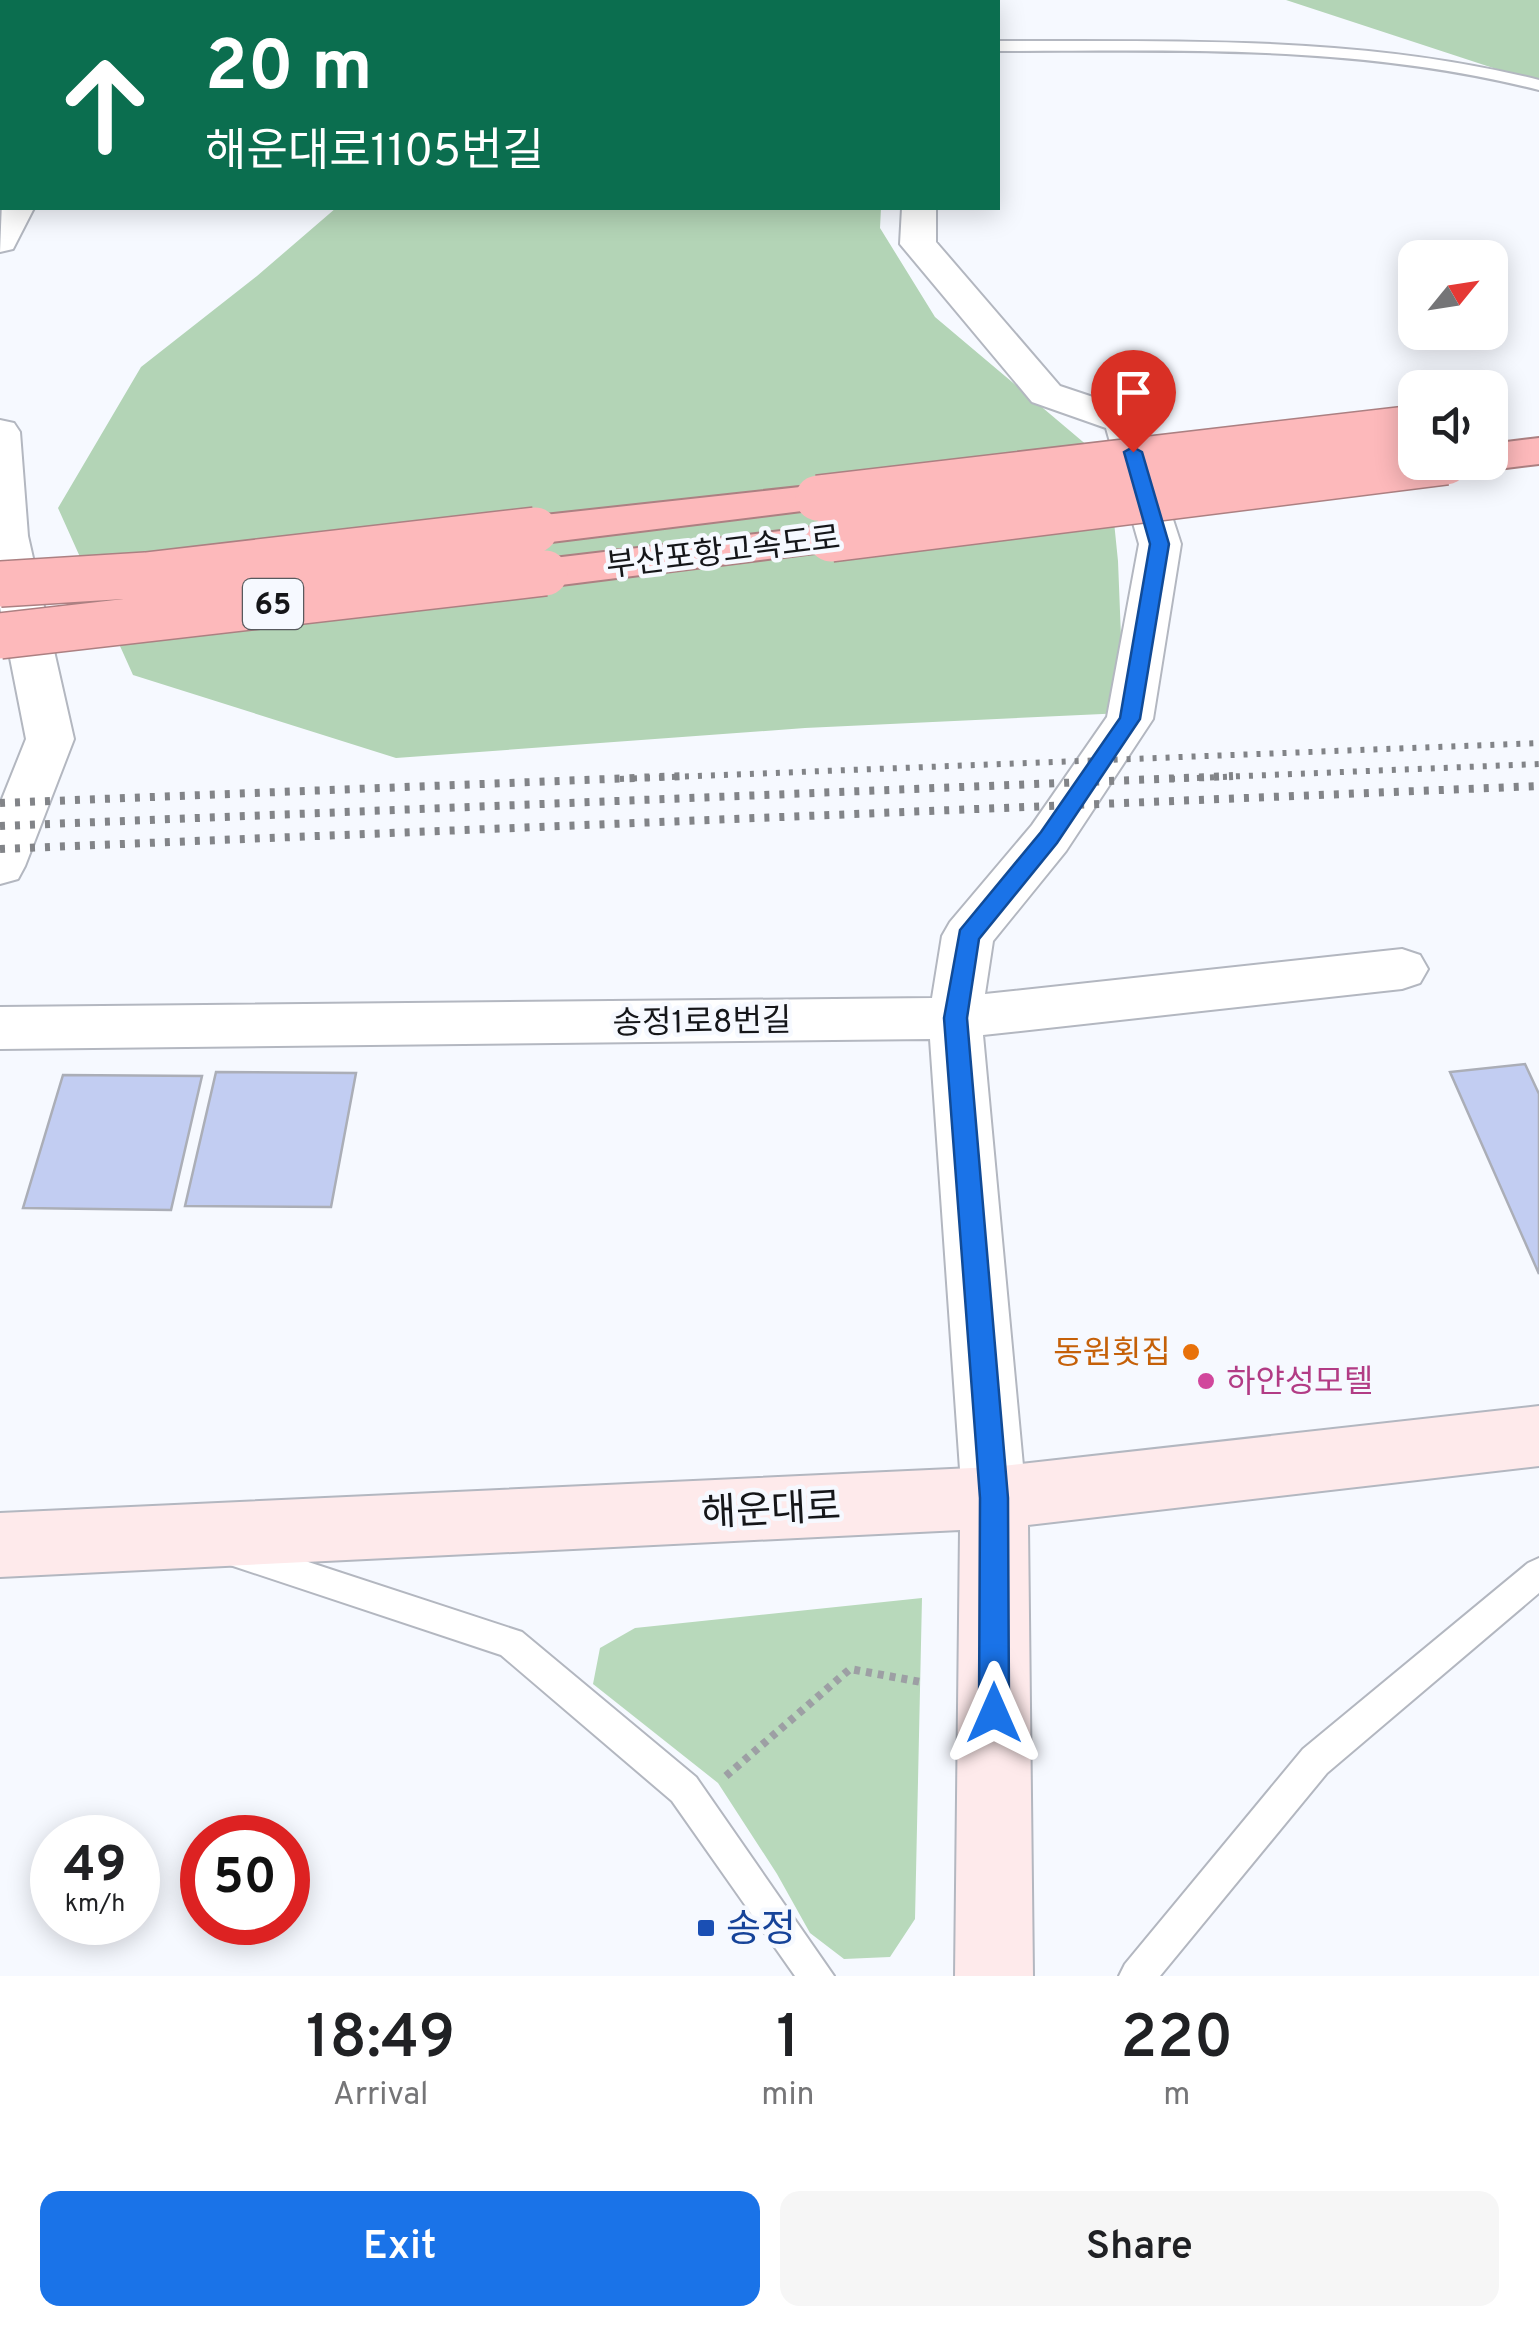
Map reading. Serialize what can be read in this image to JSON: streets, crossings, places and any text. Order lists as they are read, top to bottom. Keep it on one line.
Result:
{"streets":{"highway":["부산포항고속도로","65"],"main road":["해운대로"],"street":["송정1로8번길"]},"places":{"other":["동원횟집","하얀성모텔"],"transit":["송정"]},"north":"top right","page":{"turn":["20 m","해운대로1105번길"],"speed":"49 km/h","limit":"50","eta":["18:49","Arrival","1","min","220","m"],"buttons":["Exit","Share"]}}
